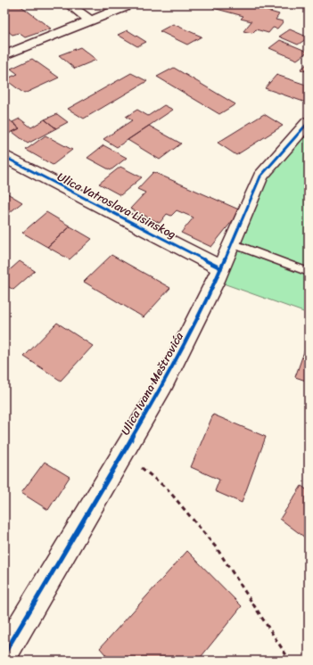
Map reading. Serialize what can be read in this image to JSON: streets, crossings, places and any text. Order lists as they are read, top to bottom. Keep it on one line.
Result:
{"streets":{"street":["Ulica Vatroslava Lisinskog","Ulica Ivana Meštrovića"]},"crossings":[["Ulica Vatroslava Lisinskog","Ulica Ivana Meštrovića"]]}
